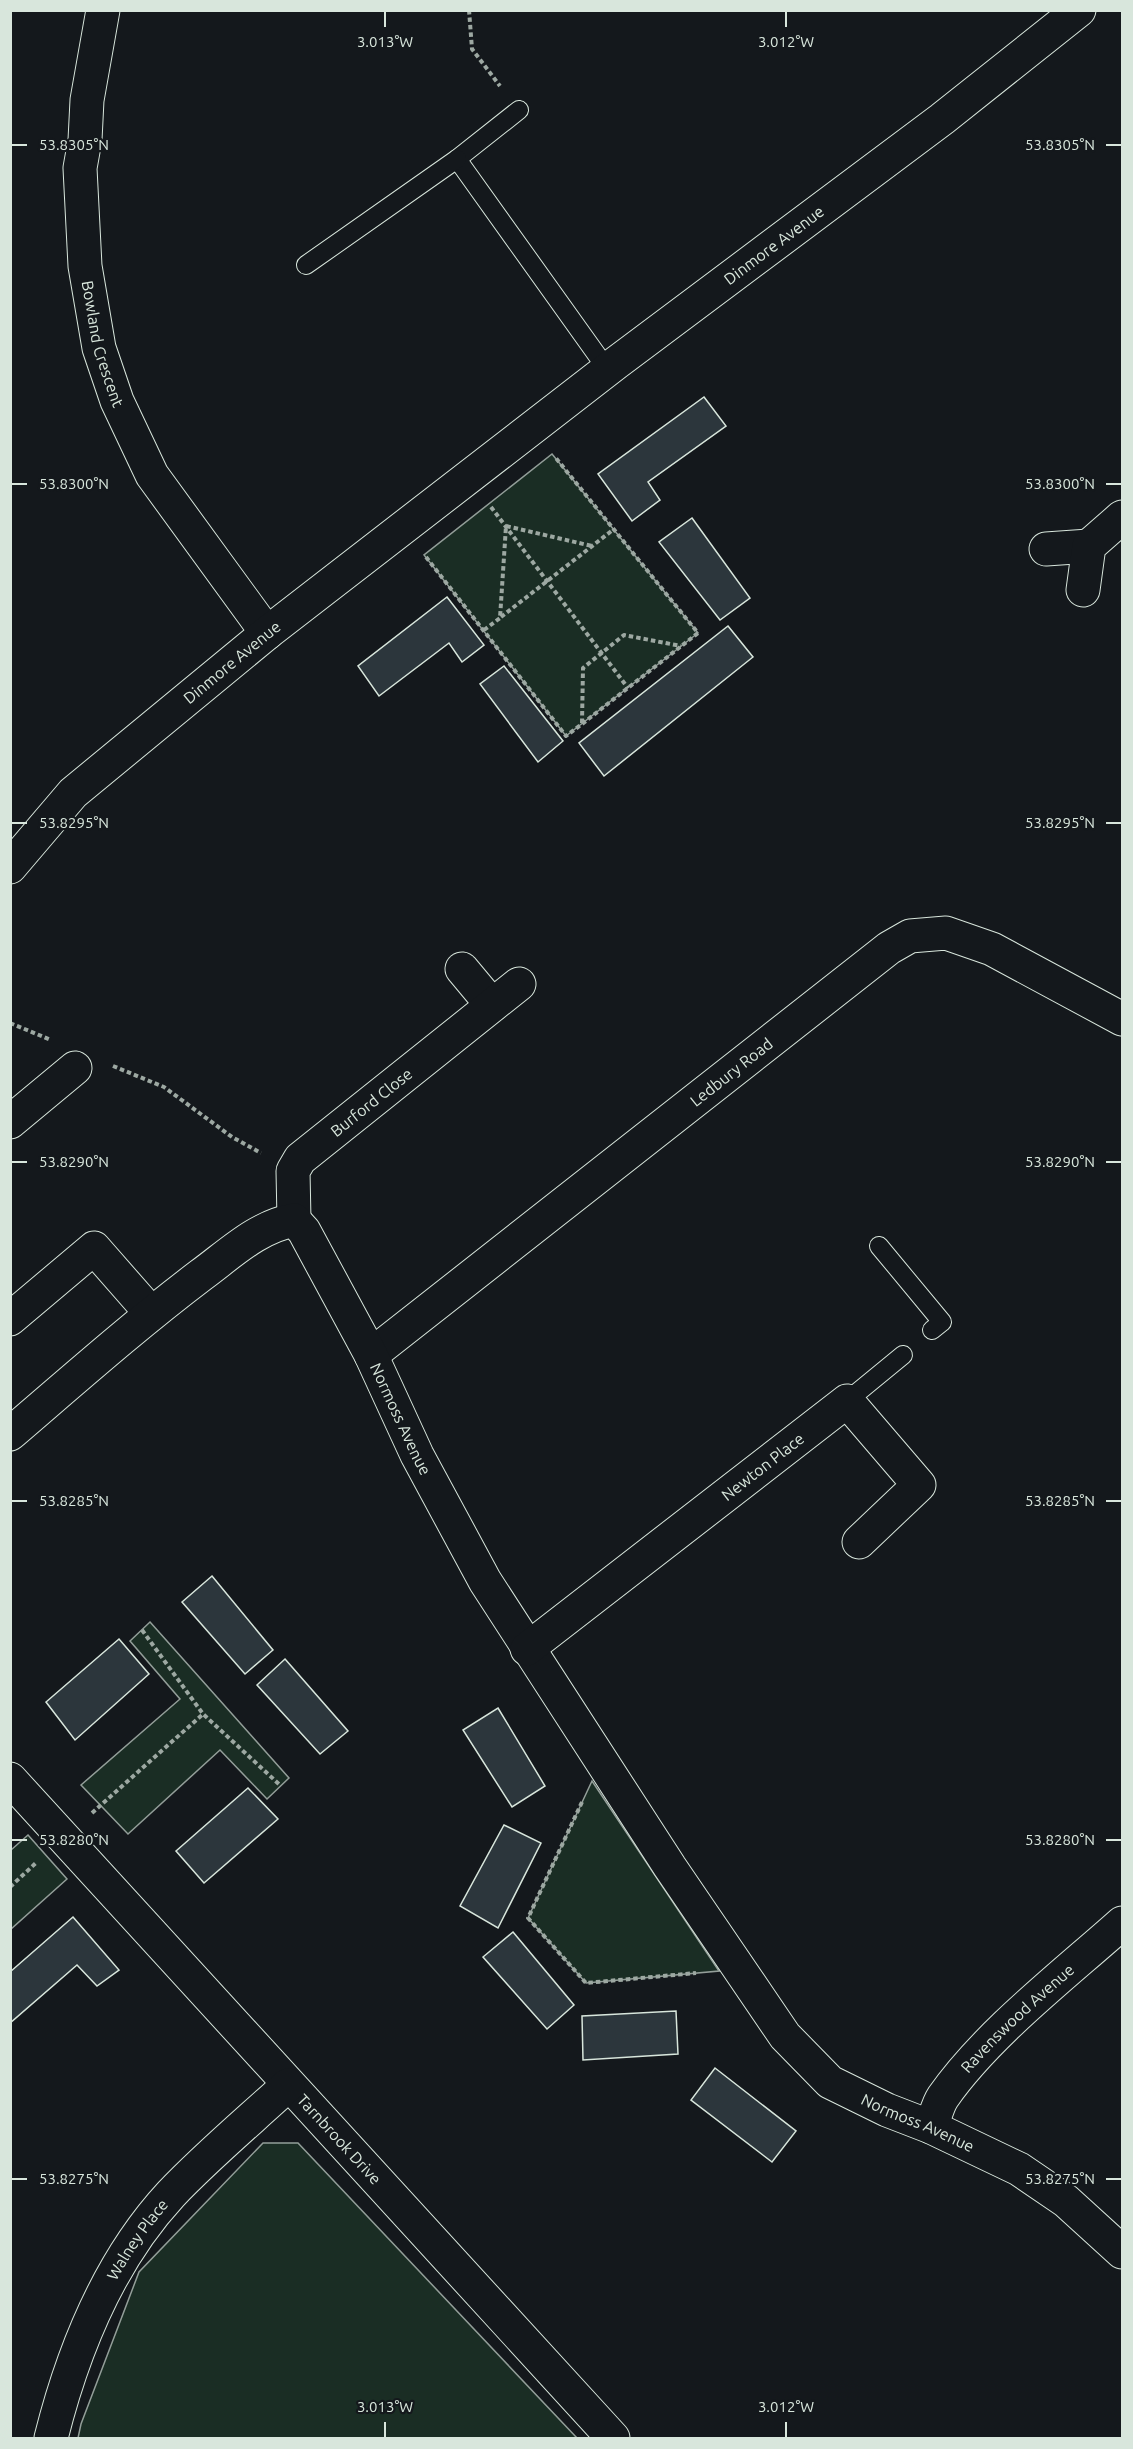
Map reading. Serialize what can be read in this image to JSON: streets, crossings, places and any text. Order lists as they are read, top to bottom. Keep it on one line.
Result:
{"streets":{"street":["Dinmore Avenue","Bowland Crescent","Ledbury Road","Burford Close","Normoss Avenue","Newton Place","Ravenswood Avenue","Tarnbrook Drive","Walney Place"]},"crossings":[["Dinmore Avenue","Bowland Crescent"],["Ledbury Road","Normoss Avenue"],["Normoss Avenue","Newton Place"],["Normoss Avenue","Ravenswood Avenue"],["Tarnbrook Drive","Walney Place"]],"coordinates":["3.013°W","3.012°W","53.8305°N","53.8300°N","53.8295°N","53.8290°N","53.8285°N","53.8280°N","53.8275°N"]}
